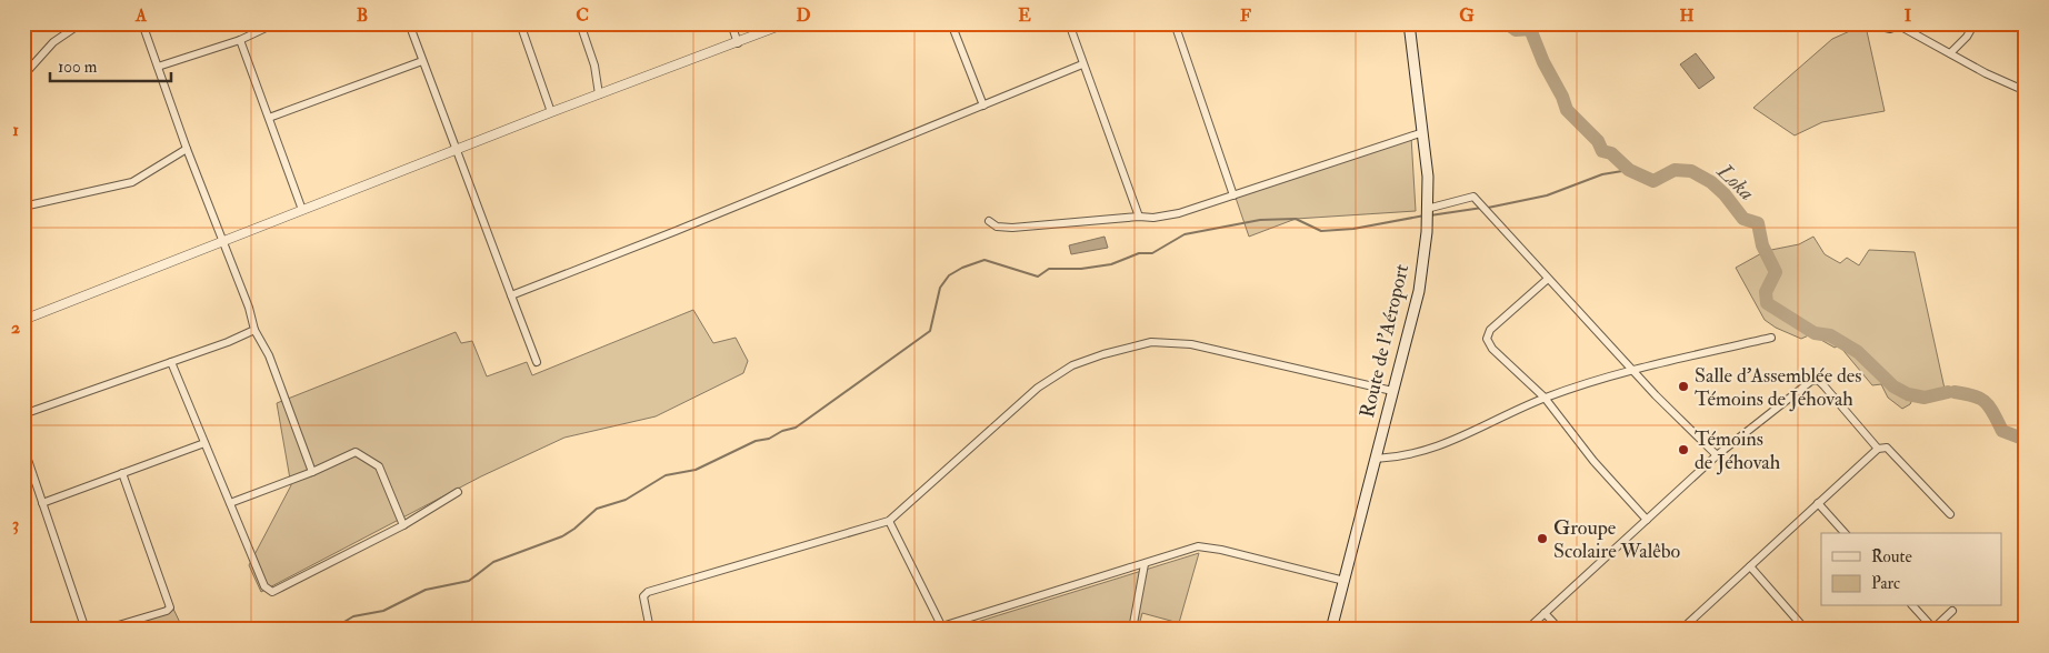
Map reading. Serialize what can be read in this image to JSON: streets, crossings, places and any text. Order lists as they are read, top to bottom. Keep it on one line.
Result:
{"streets":{"main road":["Route de l'Aéroport"]},"water":["Loka"],"places":["Salle d'Assemblée des Témoins de Jéhovah","Témoins de Jéhovah","Groupe Scolaire Walêbo"],"legend":["Route","Parc"],"scale_bar":"100 m","grid":{"columns":["A","B","C","D","E","F","G","H","I"],"rows":["1","2","3"]}}
